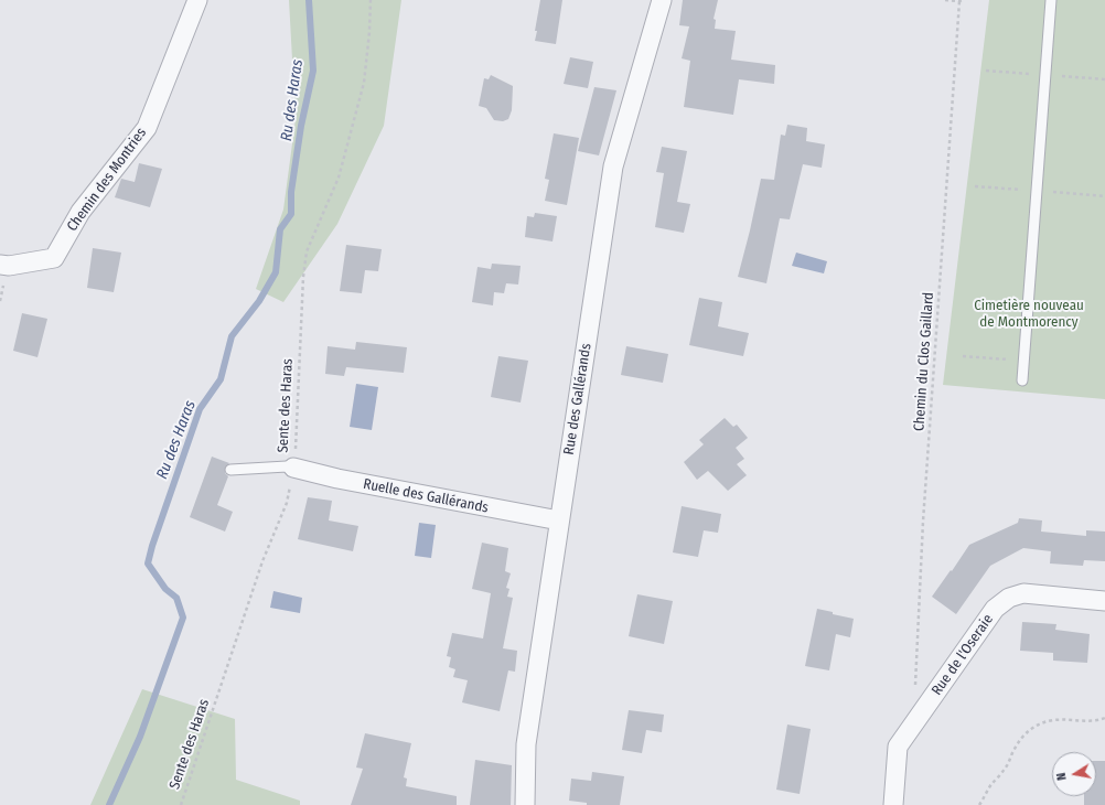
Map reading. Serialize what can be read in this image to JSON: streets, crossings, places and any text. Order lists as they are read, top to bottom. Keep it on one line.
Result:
{"streets":{"street":["Chemin des Montries","Rue des Gallérands","Ruelle des Gallérands","Rue de l'Oseraie"],"path":["Chemin du Clos Gaillard","Sente des Haras"]},"crossings":[["Rue des Gallérands","Ruelle des Gallérands"],["Sente des Haras","Ruelle des Gallérands"]],"water":["Ru des Haras"],"parks":["Cimetière nouveau de Montmorency"],"north":"left"}
